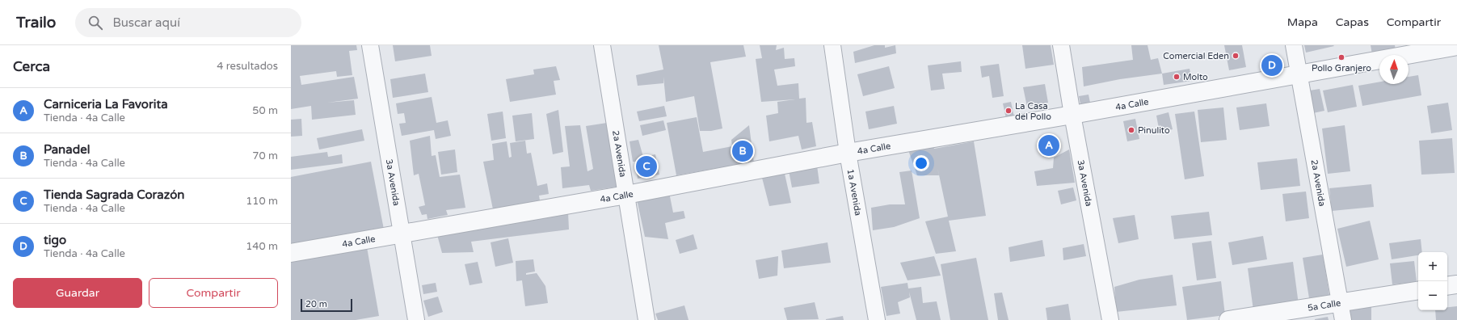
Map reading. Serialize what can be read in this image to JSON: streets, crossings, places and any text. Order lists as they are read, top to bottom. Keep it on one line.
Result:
{"streets":{"street":["4a Calle","2a Avenida","3a Avenida","1a Avenida","5a Calle"]},"crossings":[["4a Calle","2a Avenida"],["4a Calle","3a Avenida"],["4a Calle","1a Avenida"],["2a Avenida","5a Calle"]],"places":["Comercial Eden","Pollo Granjero","Molto","La Casa del Pollo","Pinulito"],"scale_bar":"20 m","north":"top","page":{"header":"Trailo","search":"Buscar aquí","nav":["Mapa","Capas","Compartir"],"heading":["Cerca","4 resultados"],"pins":["D","A","B","C"],"list":[{"mark":"A","name":"Carniceria La Favorita","note":"Tienda · 4a Calle","value":"50 m"},{"mark":"B","name":"Panadel","note":"Tienda · 4a Calle","value":"70 m"},{"mark":"C","name":"Tienda Sagrada Corazón","note":"Tienda · 4a Calle","value":"110 m"},{"mark":"D","name":"tigo","note":"Tienda · 4a Calle","value":"140 m"}],"map_buttons":["+","−"],"buttons":["Guardar","Compartir"],"scale":"20 m"}}
